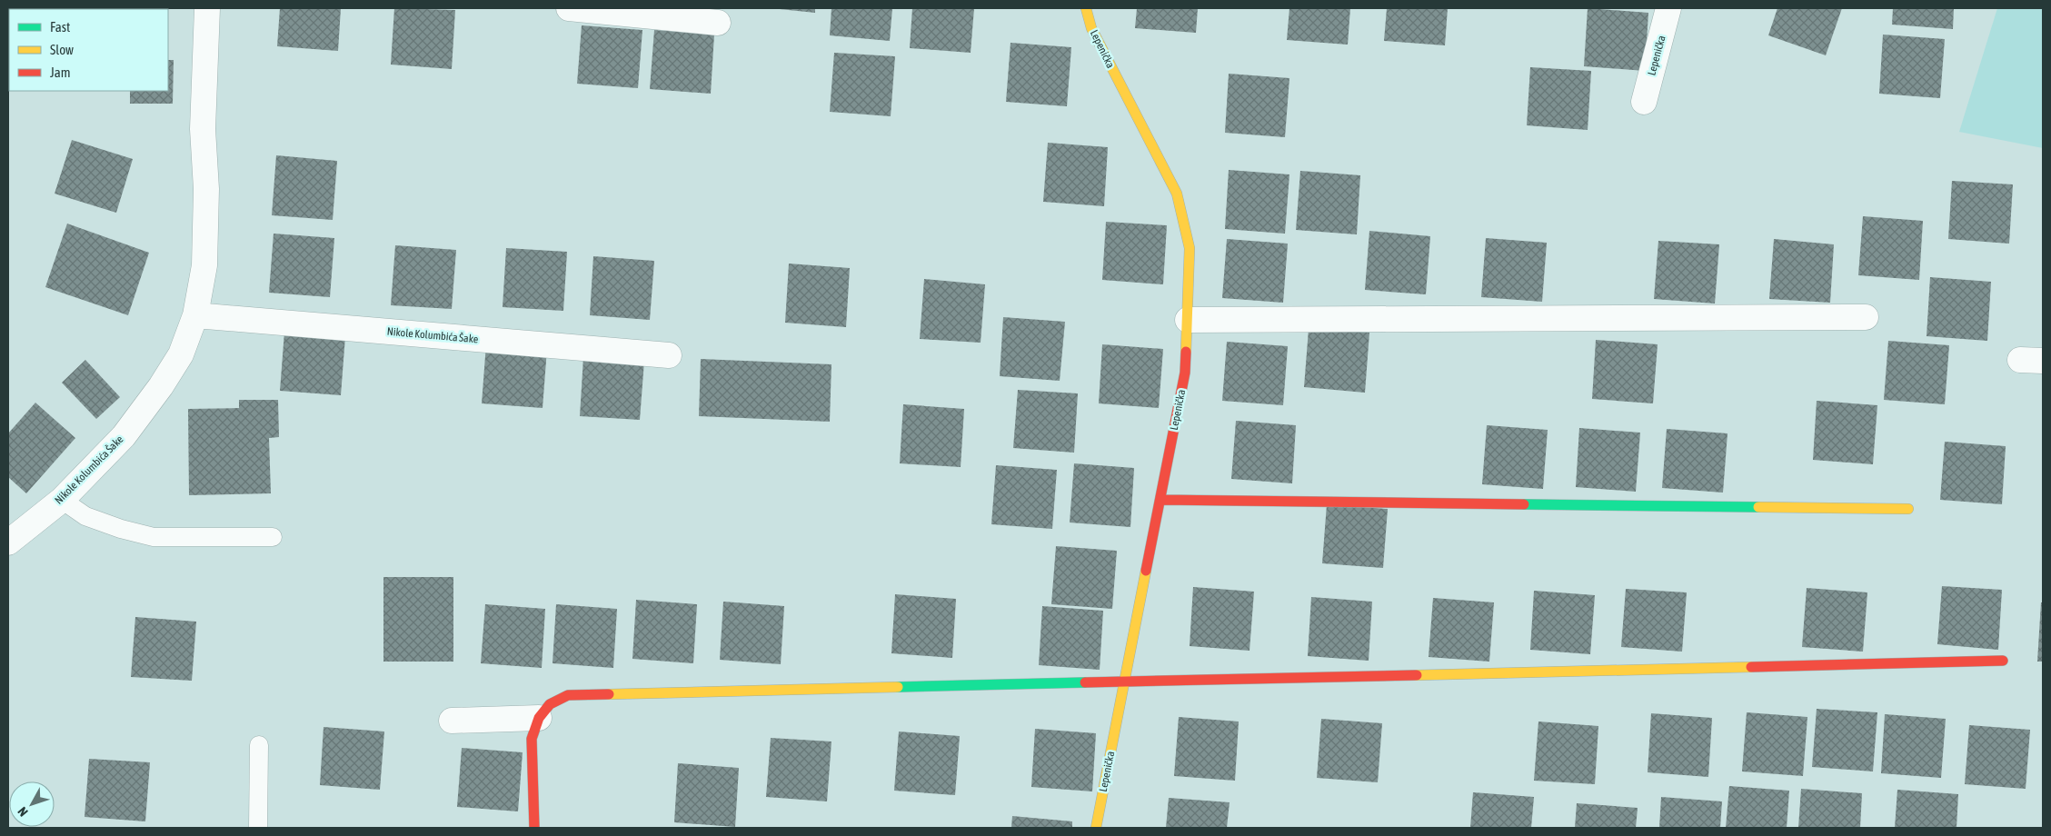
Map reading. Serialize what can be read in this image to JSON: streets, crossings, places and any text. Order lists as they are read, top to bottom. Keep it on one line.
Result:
{"streets":{"street":["Lepenička","Nikole Kolumbića Šake"]},"legend":["Fast","Slow","Jam"],"north":"bottom left"}
